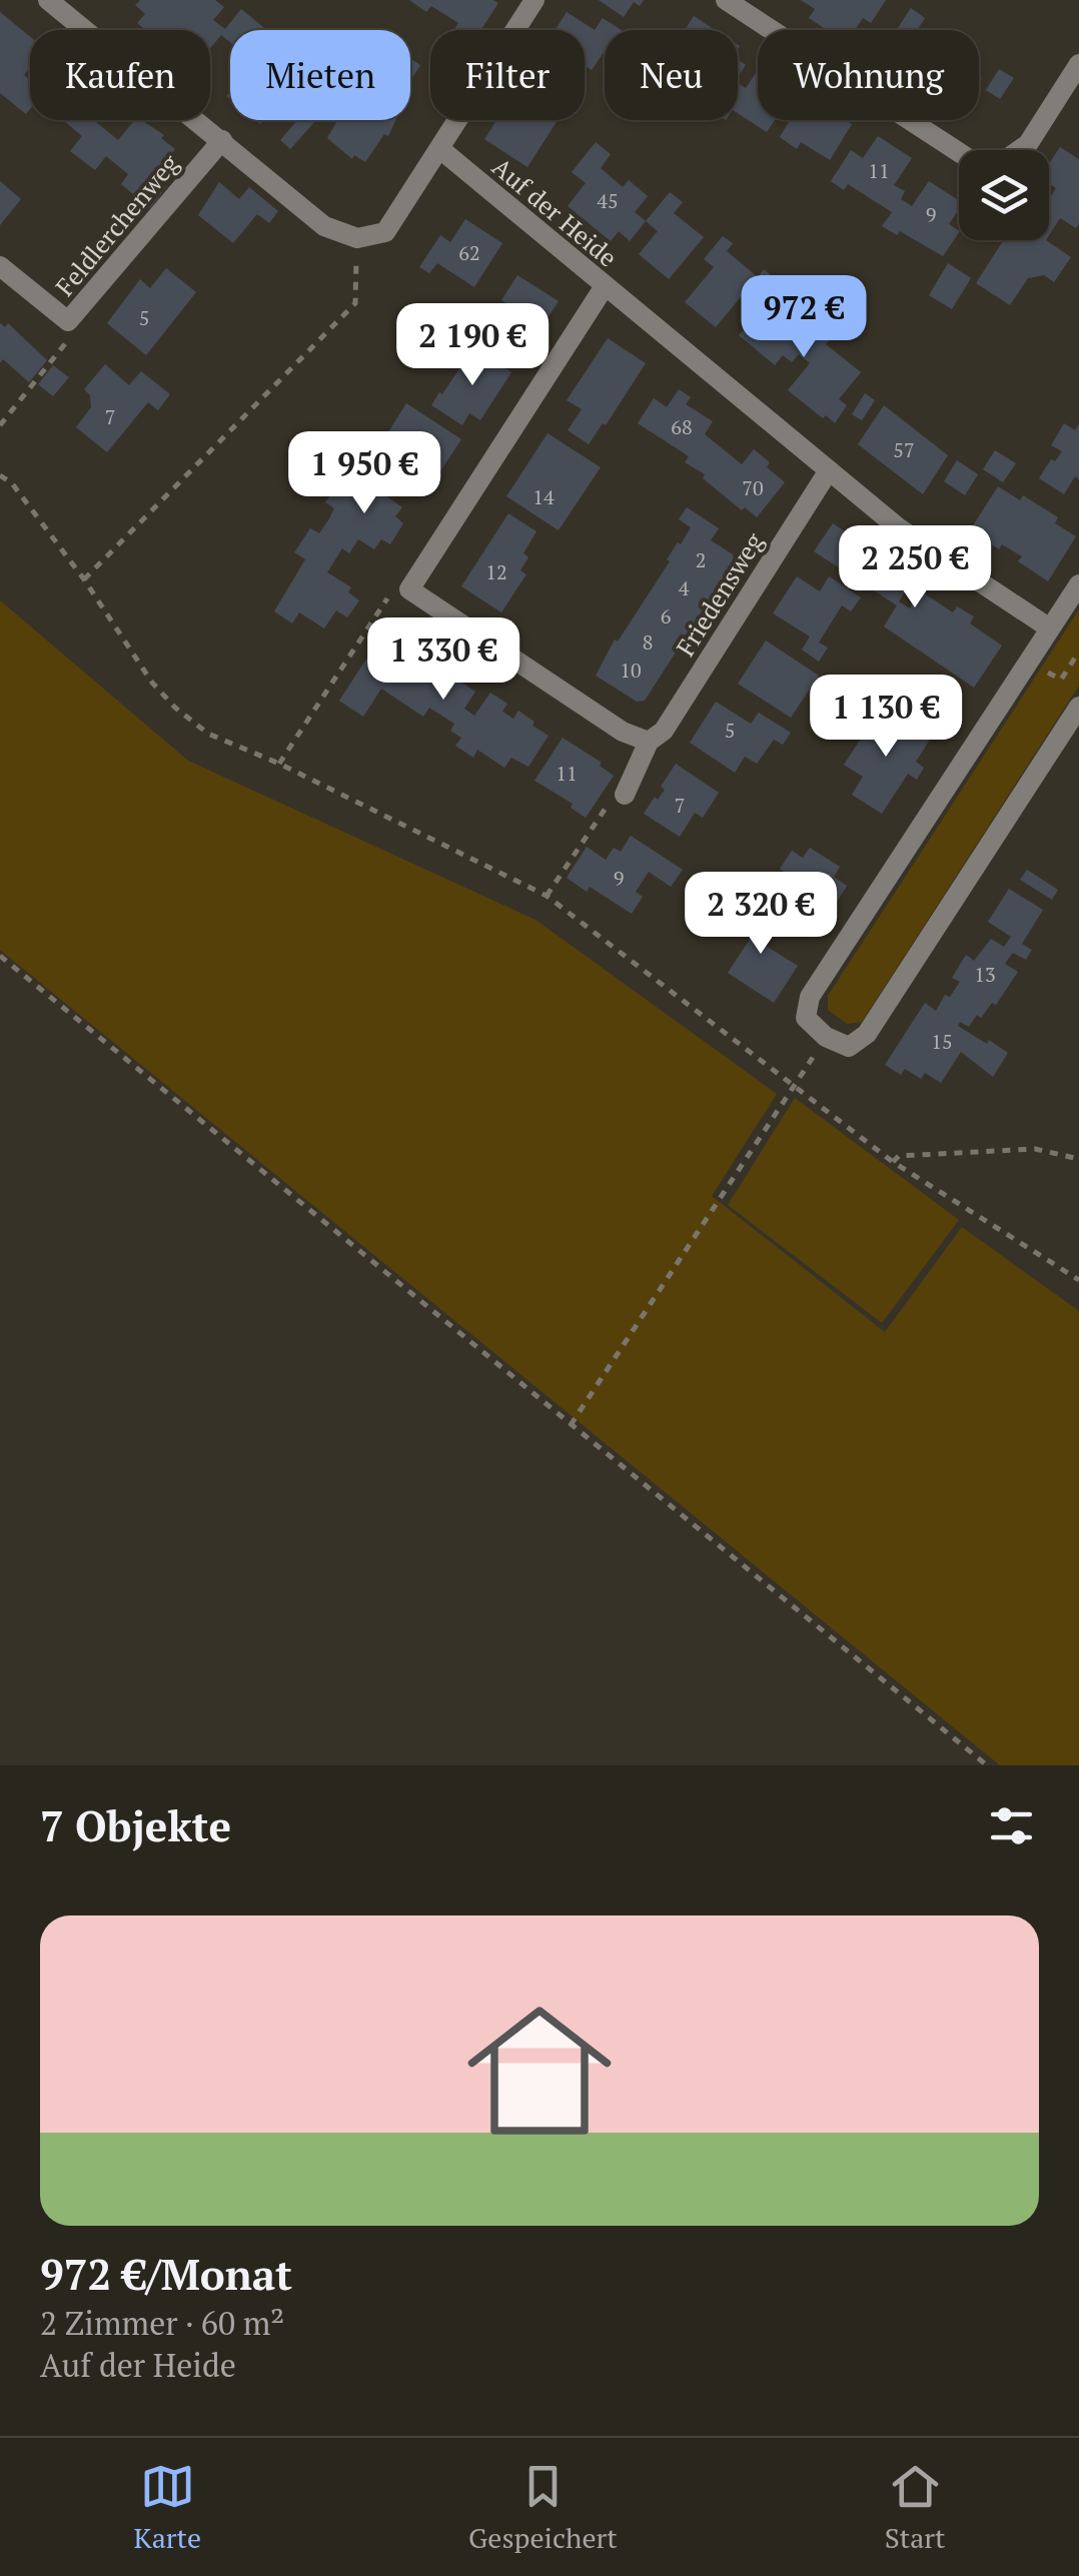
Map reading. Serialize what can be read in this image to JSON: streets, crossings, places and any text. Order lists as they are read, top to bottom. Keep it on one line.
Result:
{"streets":{"street":["Auf der Heide","Feldlerchenweg","Friedensweg"]},"crossings":[["Auf der Heide","Friedensweg"]],"house_numbers":["11","45","9","62","5","7","68","57","70","14","2","12","4","6","8","10","5","11","7","9","13","15"],"page":{"chip":["Kaufen","Mieten","Filter","Neu","Wohnung"],"price":["972 €","2 190 €","1 950 €","2 250 €","1 330 €","1 130 €","2 320 €"],"heading":"7 Objekte","list":[{"name":"972 €/Monat","note":"2 Zimmer · 60 m² · Auf der Heide"}],"tabs":["Karte","Gespeichert","Start"]}}
